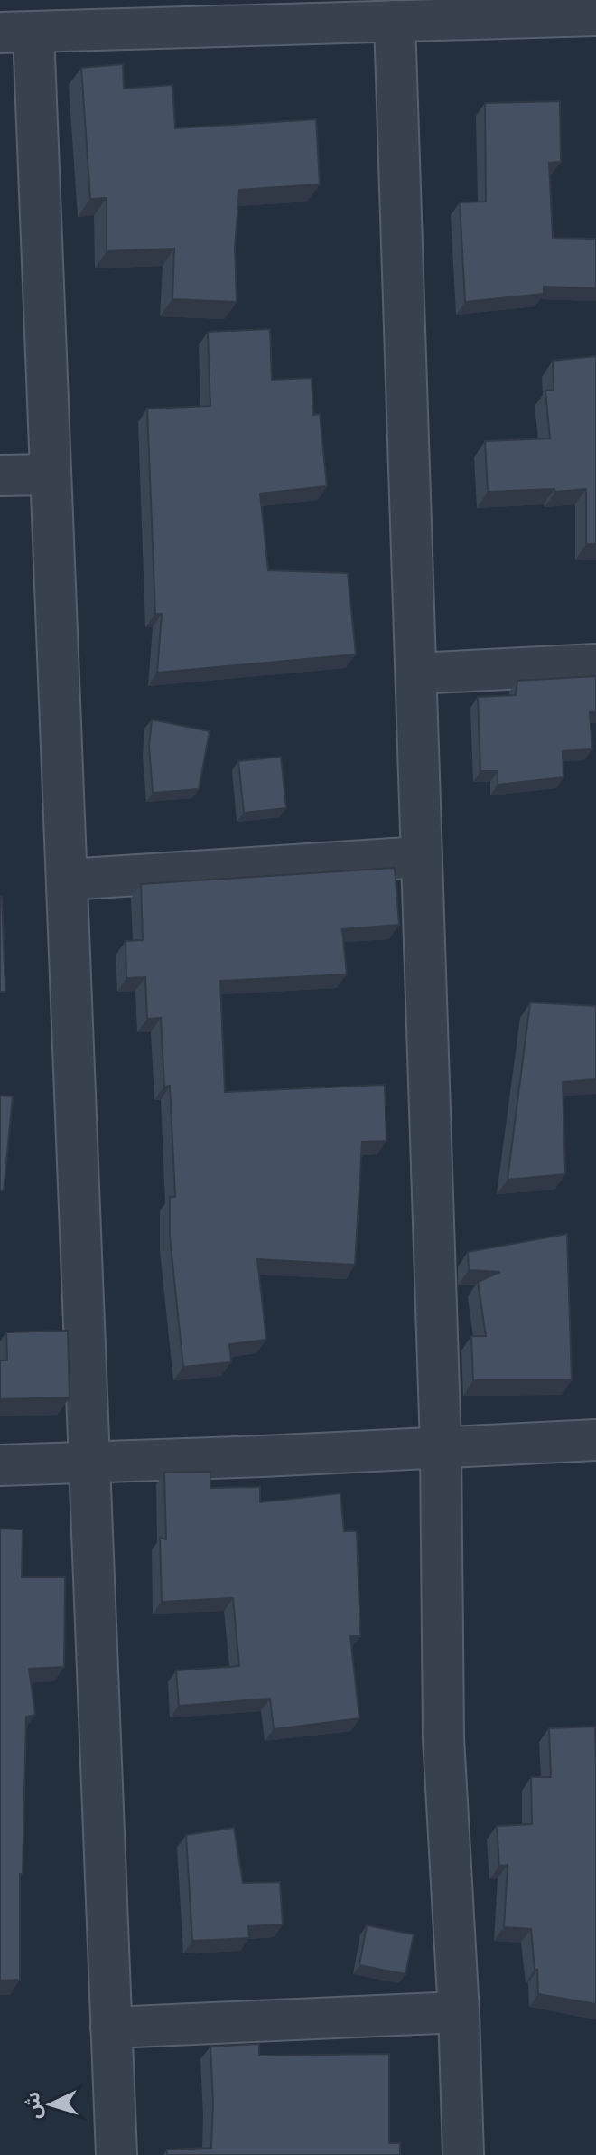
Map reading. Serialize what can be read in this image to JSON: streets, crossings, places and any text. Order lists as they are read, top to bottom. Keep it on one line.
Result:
{"north":"left"}
